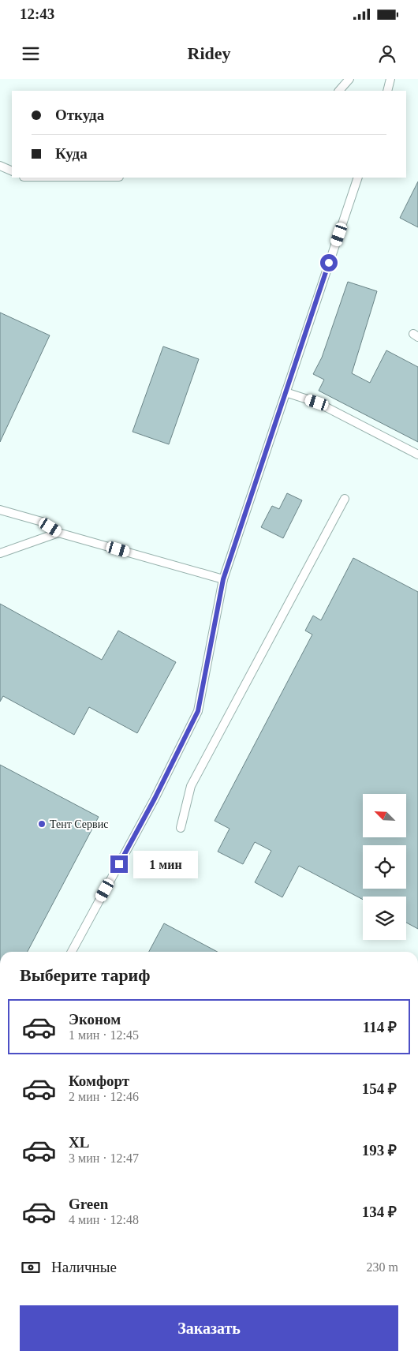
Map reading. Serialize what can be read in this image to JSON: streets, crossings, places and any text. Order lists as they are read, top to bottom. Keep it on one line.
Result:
{"places":["Тент Сервис"],"north":"top left","page":{"status":"12:43","header":"Ridey","banner":["Откуда","Куда"],"bubble":"1 мин","heading":"Выберите тариф","list":[{"name":"Эконом","note":"1 мин · 12:45","value":"114 ₽"},{"name":"Комфорт","note":"2 мин · 12:46","value":"154 ₽"},{"name":"XL","note":"3 мин · 12:47","value":"193 ₽"},{"name":"Green","note":"4 мин · 12:48","value":"134 ₽"}],"pay":["Наличные","230 m"],"buttons":"Заказать"}}
